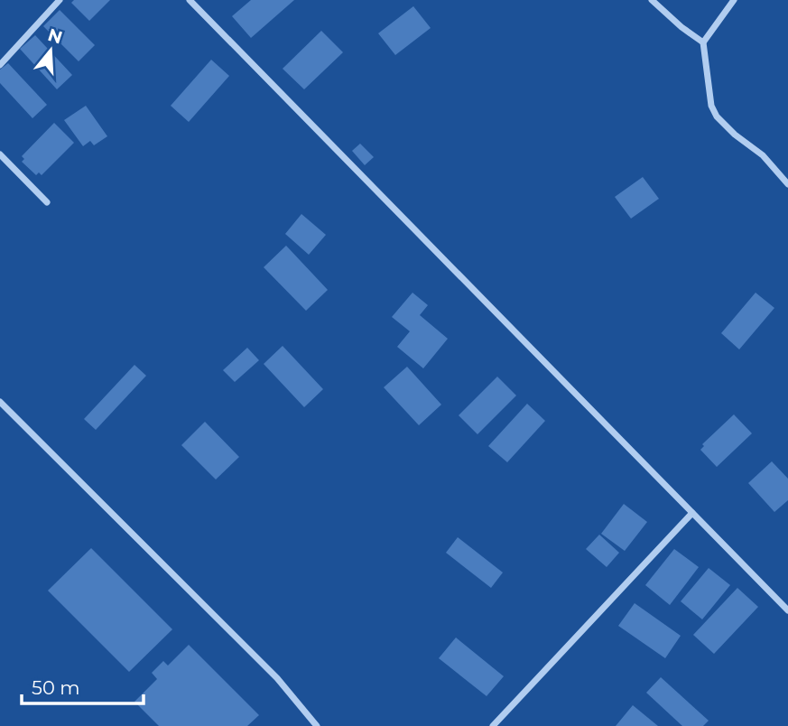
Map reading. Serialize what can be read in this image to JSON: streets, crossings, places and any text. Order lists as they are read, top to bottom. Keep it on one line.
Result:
{"scale_bar":"50 m","north":"top"}
